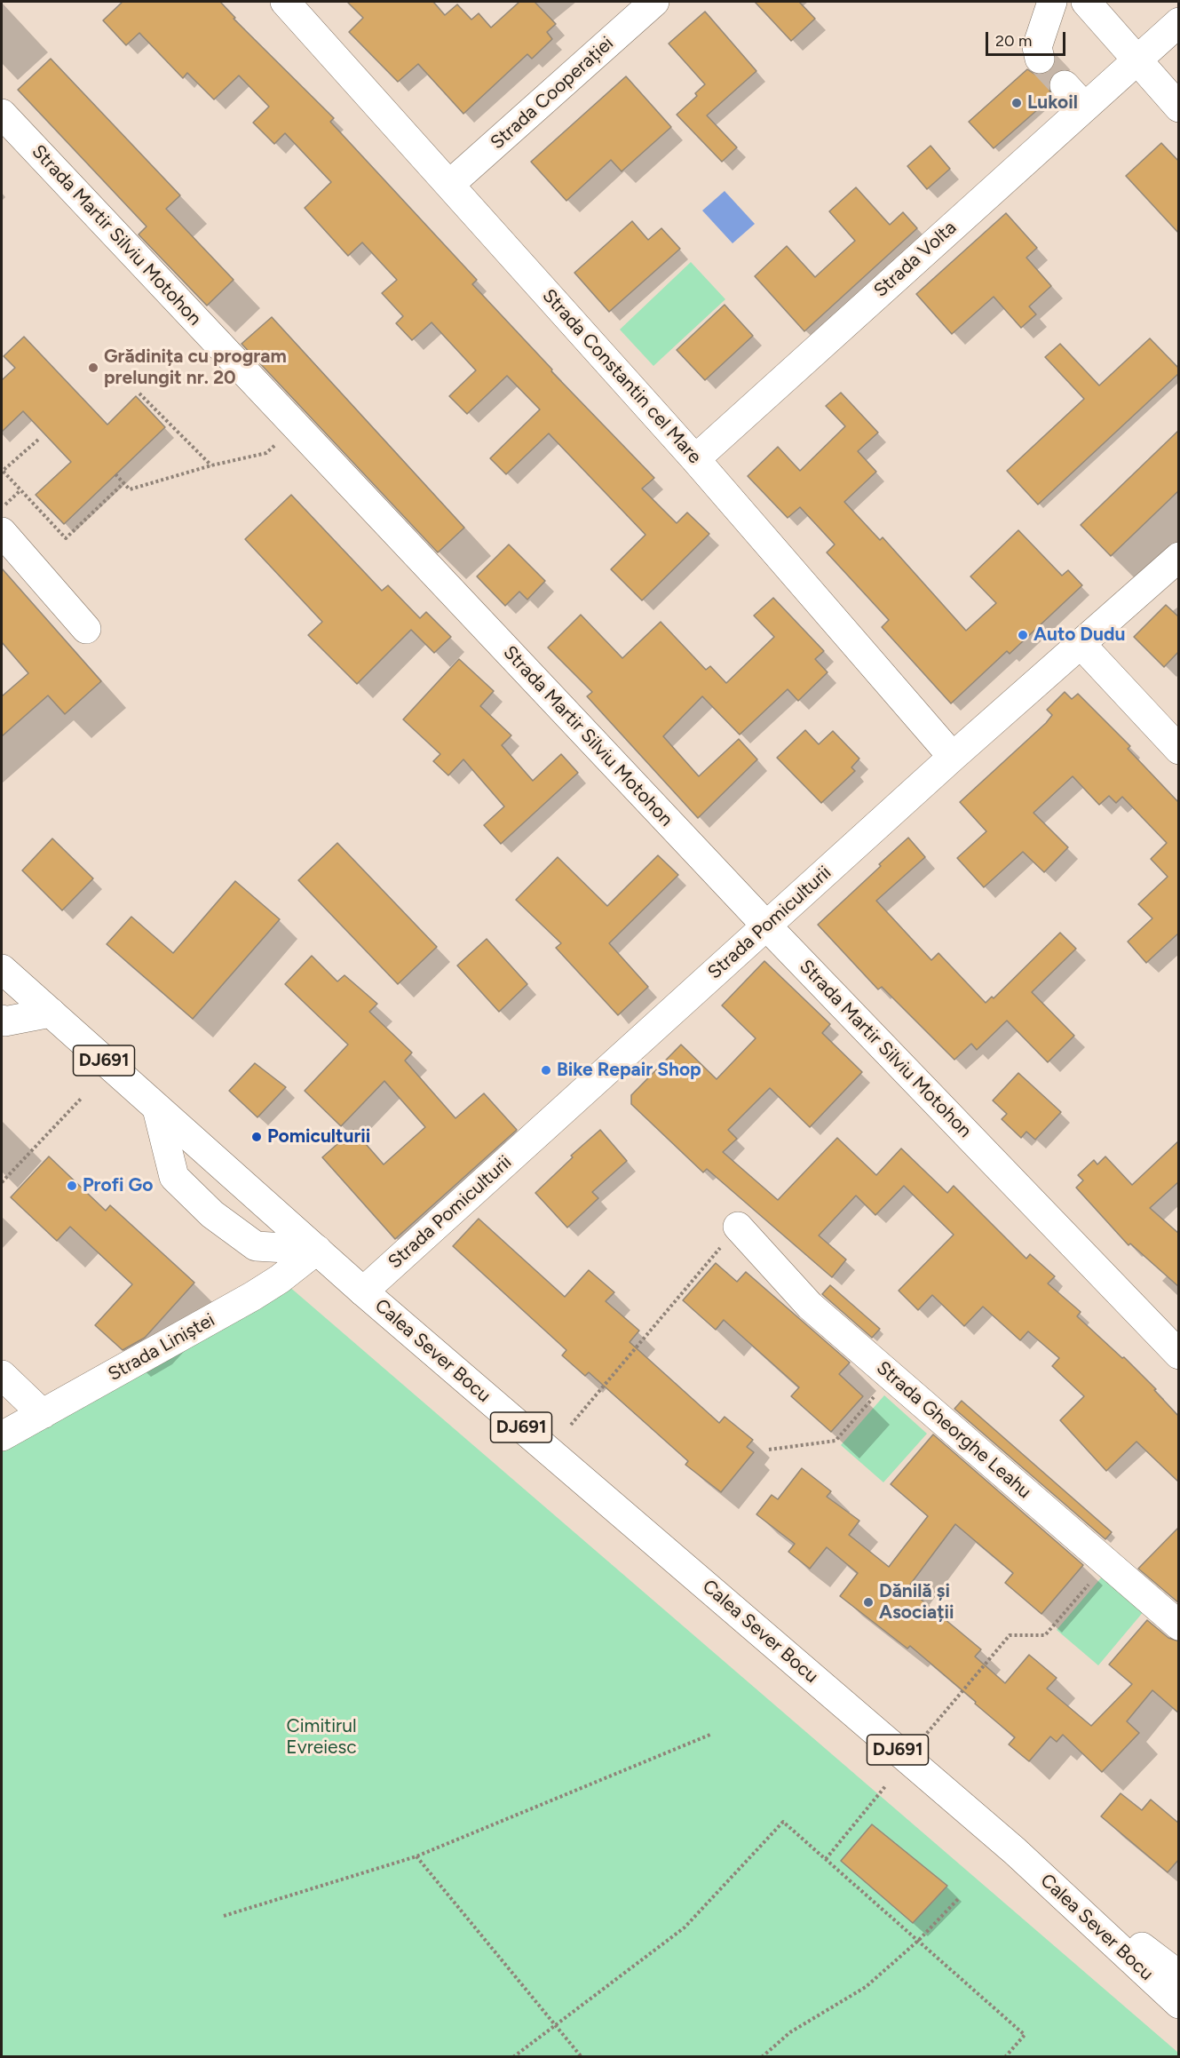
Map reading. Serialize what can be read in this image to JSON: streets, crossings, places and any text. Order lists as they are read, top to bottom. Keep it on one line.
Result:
{"streets":{"street":["Strada Cooperației","Strada Martir Silviu Motohon","Strada Volta","Strada Constantin cel Mare","Strada Pomiculturii","DJ691","Strada Liniștei","Calea Sever Bocu","Strada Gheorghe Leahu"]},"crossings":[["Strada Cooperației","Strada Constantin cel Mare"],["Strada Martir Silviu Motohon","Strada Pomiculturii"],["Strada Volta","Strada Constantin cel Mare"],["Strada Constantin cel Mare","Strada Pomiculturii"],["Strada Pomiculturii","Calea Sever Bocu"],["Strada Liniștei","Calea Sever Bocu"]],"parks":["Cimitirul Evreiesc"],"places":["Lukoil","Grădinița cu program prelungit nr. 20","Auto Dudu","Bike Repair Shop","Pomiculturii","Profi Go","Dănilă și Asociații"],"scale_bar":"20 m"}
